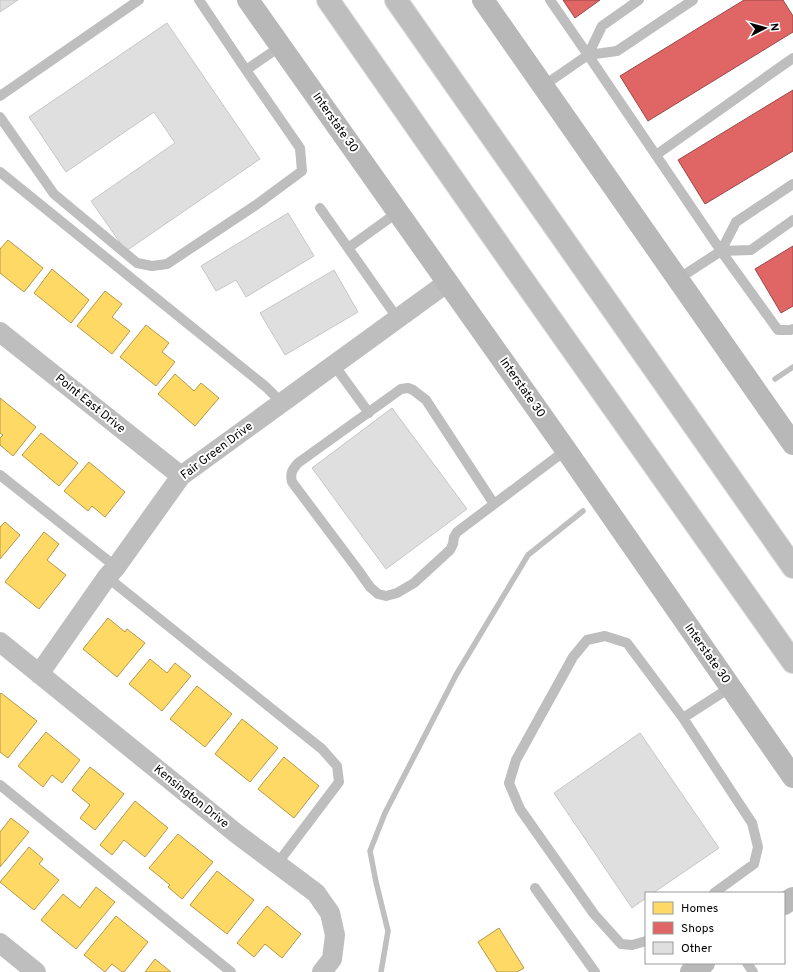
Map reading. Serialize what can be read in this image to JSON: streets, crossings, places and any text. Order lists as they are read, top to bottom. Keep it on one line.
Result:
{"streets":{"main road":["Interstate 30"],"street":["Point East Drive","Fair Green Drive","Kensington Drive"]},"crossings":[["Interstate 30","Fair Green Drive"],["Point East Drive","Fair Green Drive"],["Fair Green Drive","Kensington Drive"]],"legend":["Homes","Shops","Other"],"north":"right"}
